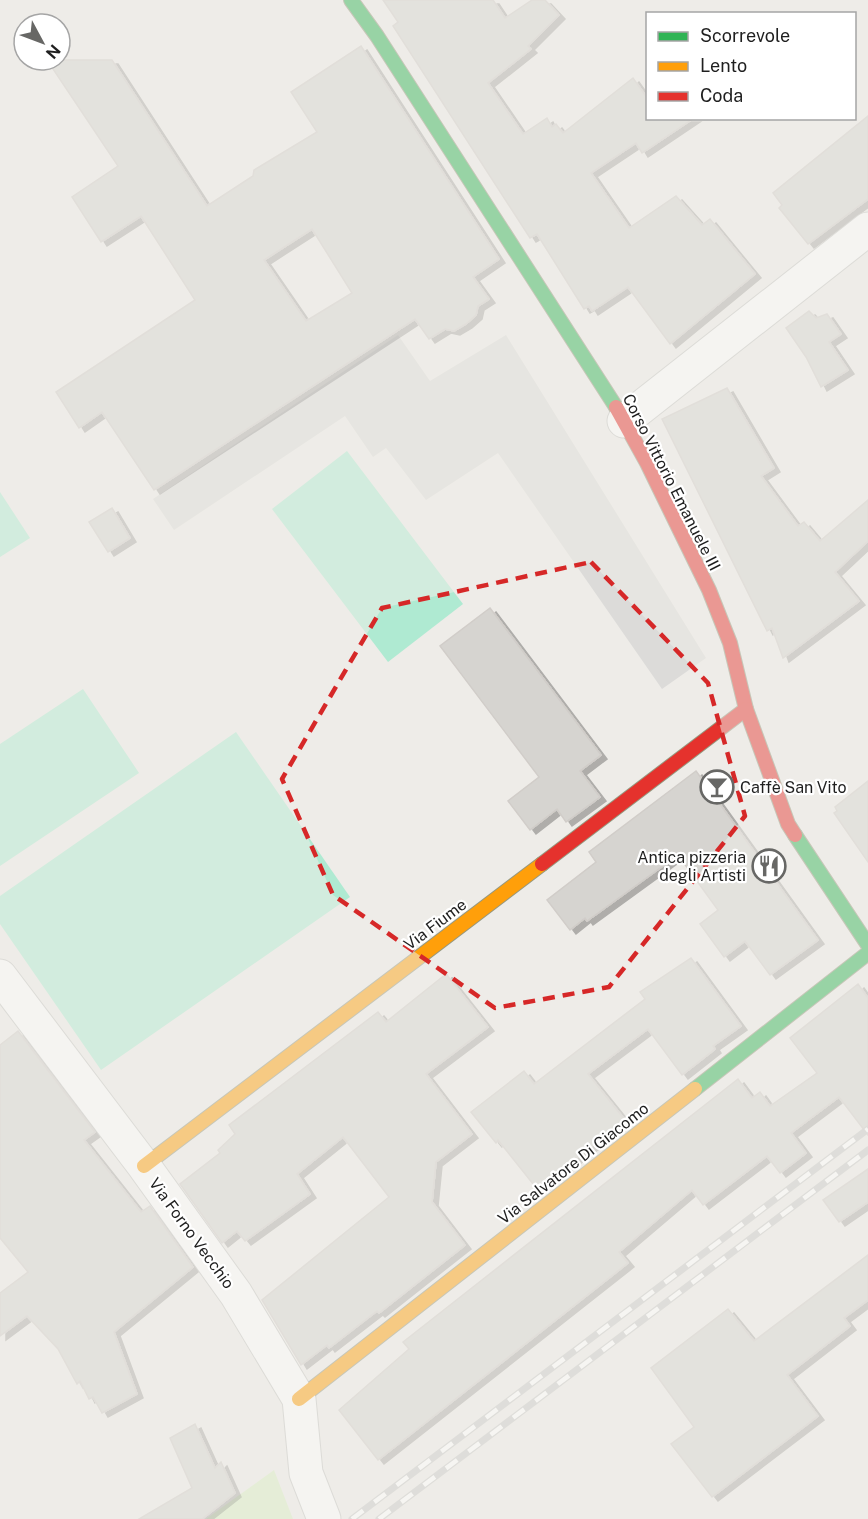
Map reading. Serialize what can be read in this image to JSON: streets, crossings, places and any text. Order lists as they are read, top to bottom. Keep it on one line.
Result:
{"streets":{"street":["Corso Vittorio Emanuele III","Via Fiume","Via Salvatore Di Giacomo","Via Forno Vecchio"]},"crossings":[["Corso Vittorio Emanuele III","Via Fiume"],["Via Fiume","Via Forno Vecchio"],["Via Salvatore Di Giacomo","Via Forno Vecchio"]],"places":{"bar":["Caffè San Vito"],"restaurant":["Antica pizzeria degli Artisti"]},"legend":["Scorrevole","Lento","Coda"],"north":"bottom right"}
